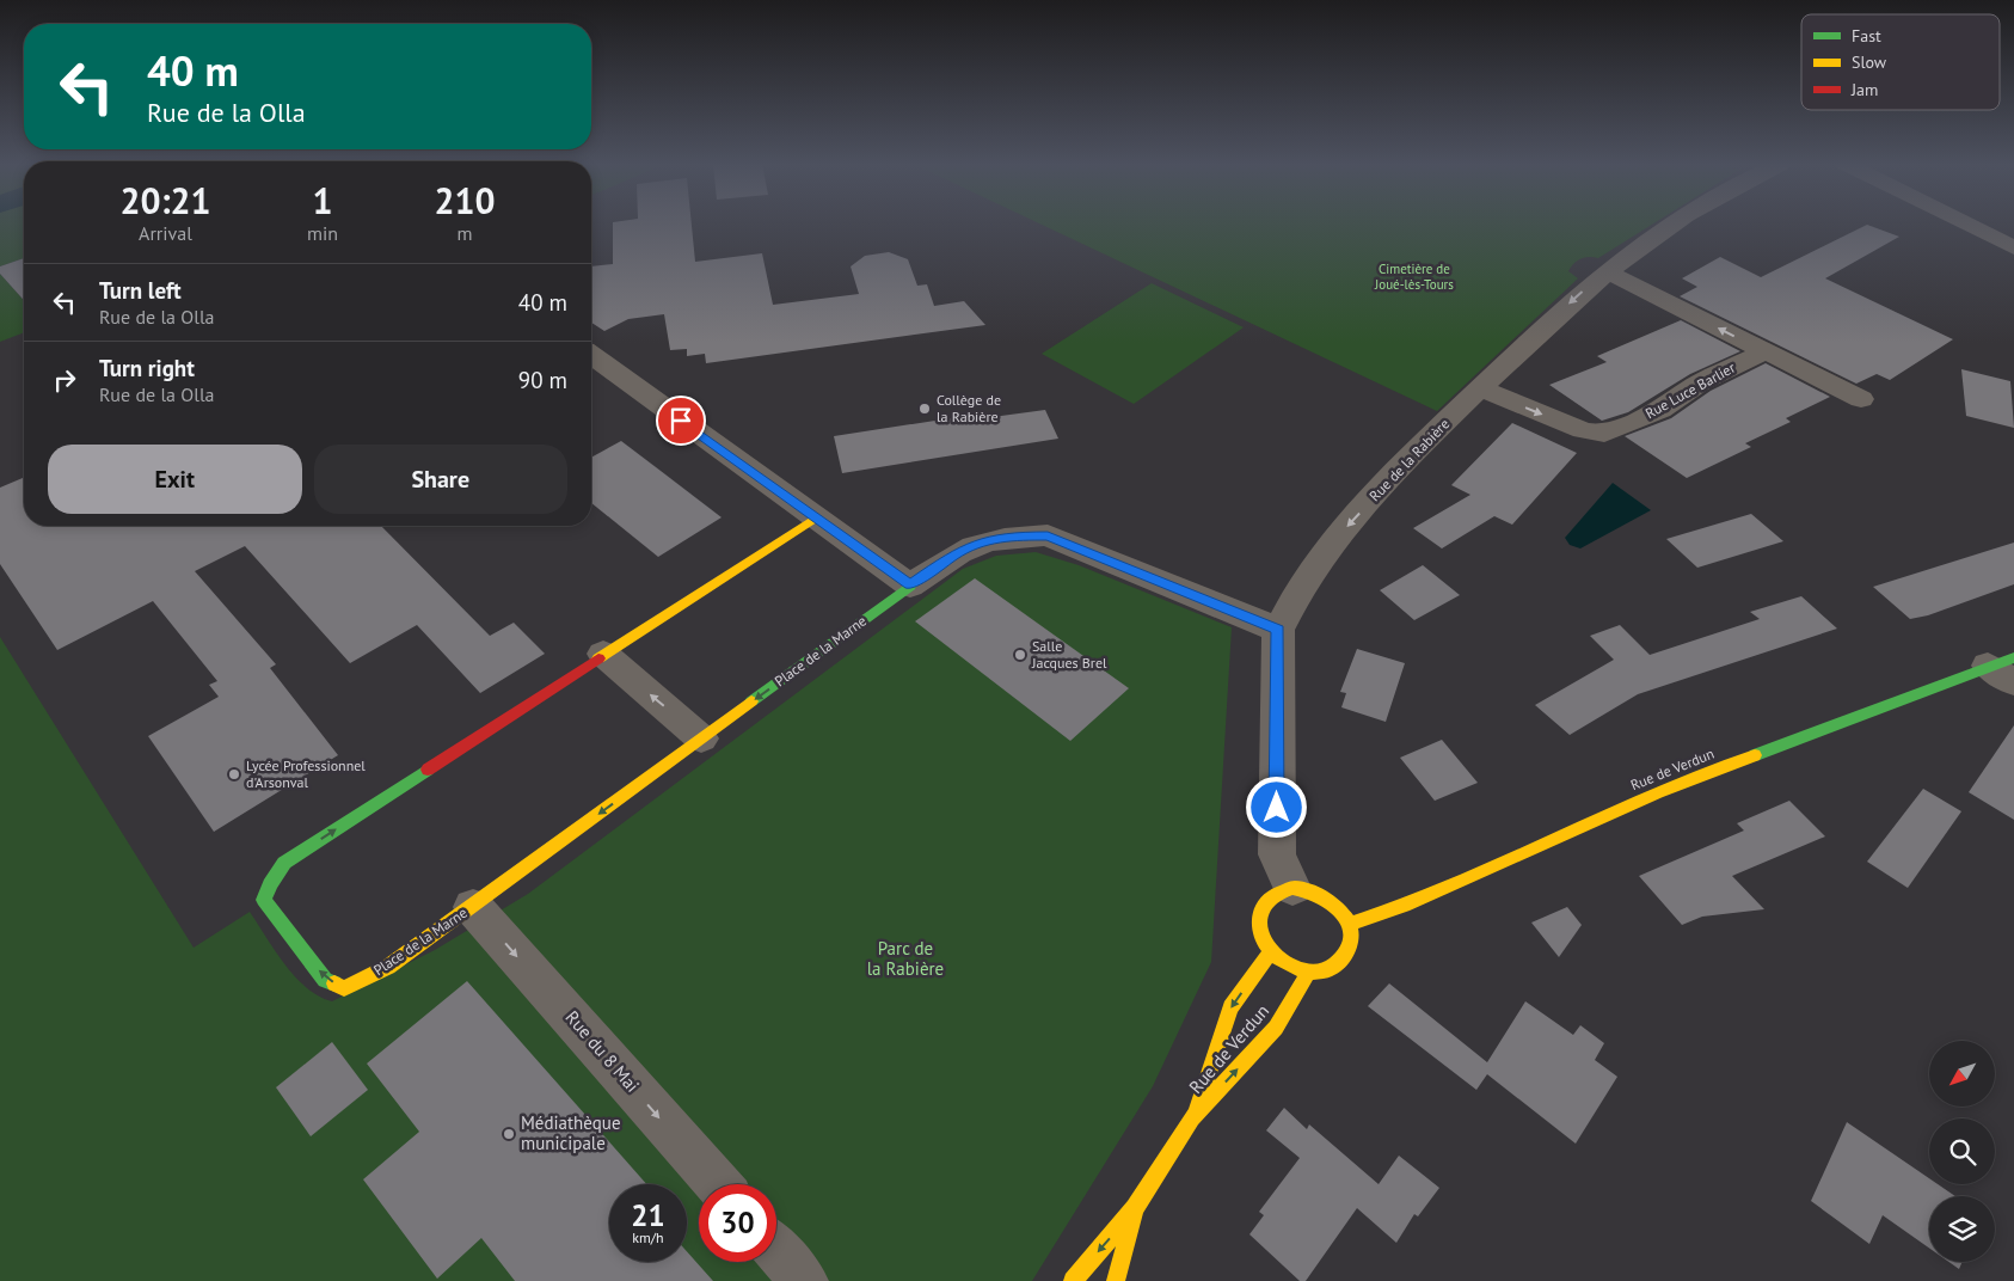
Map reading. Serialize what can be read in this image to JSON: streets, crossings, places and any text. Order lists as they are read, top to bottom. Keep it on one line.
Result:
{"streets":{"main road":["Place de la Marne","Rue de Verdun"],"street":["Rue Luce Barlier","Rue de la Rabière","Rue du 8 Mai"]},"crossings":[["Rue Luce Barlier","Rue de la Rabière"],["Rue de la Rabière","Rue de Verdun"],["Place de la Marne","Rue du 8 Mai"]],"one_way":["Rue Luce Barlier","Rue de la Rabière","Rue du 8 Mai"],"parks":["Cimetière de Joué-lès-Tours","Parc de la Rabière"],"places":["Collège de la Rabière","Salle Jacques Brel","Lycée Professionnel d'Arsonval","Médiathèque municipale"],"legend":["Fast","Slow","Jam"],"north":"bottom left","page":{"turn":["40 m","Rue de la Olla"],"eta":["20:21","Arrival","1","min","210","m"],"list":[{"name":"Turn left","note":"Rue de la Olla","value":"40 m"},{"name":"Turn right","note":"Rue de la Olla","value":"90 m"}],"buttons":["Exit","Share"],"speed":"21 km/h","limit":"30"}}
